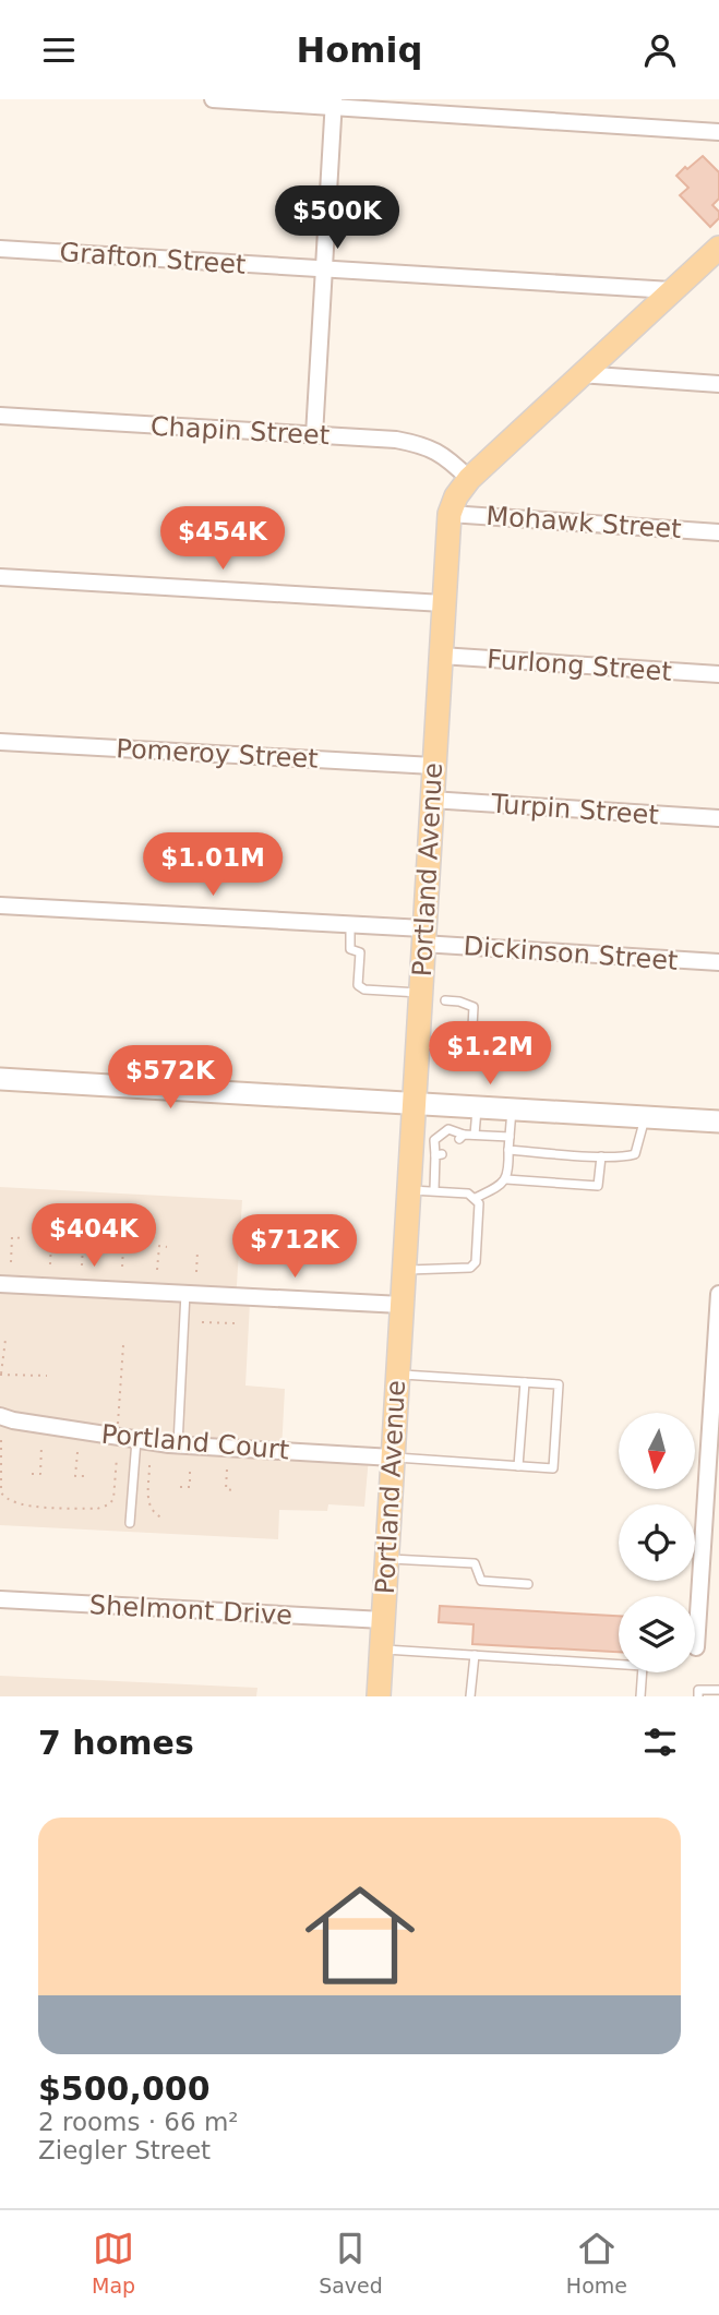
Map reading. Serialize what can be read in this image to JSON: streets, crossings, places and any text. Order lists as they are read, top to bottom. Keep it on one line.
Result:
{"streets":{"main road":["Portland Avenue"],"street":["Grafton Street","Chapin Street","Mohawk Street","Furlong Street","Pomeroy Street","Turpin Street","Dickinson Street","Portland Court","Shelmont Drive"]},"crossings":[["Grafton Street","Portland Avenue"],["Chapin Street","Portland Avenue"],["Mohawk Street","Portland Avenue"],["Furlong Street","Portland Avenue"],["Pomeroy Street","Portland Avenue"],["Turpin Street","Portland Avenue"],["Portland Avenue","Dickinson Street"],["Portland Avenue","Portland Court"],["Portland Avenue","Shelmont Drive"]],"north":"bottom","page":{"header":"Homiq","price":["$500K","$454K","$1.01M","$1.2M","$572K","$404K","$712K"],"heading":"7 homes","list":[{"name":"$500,000","note":"2 rooms · 66 m² · Ziegler Street"}],"tabs":["Map","Saved","Home"]}}
